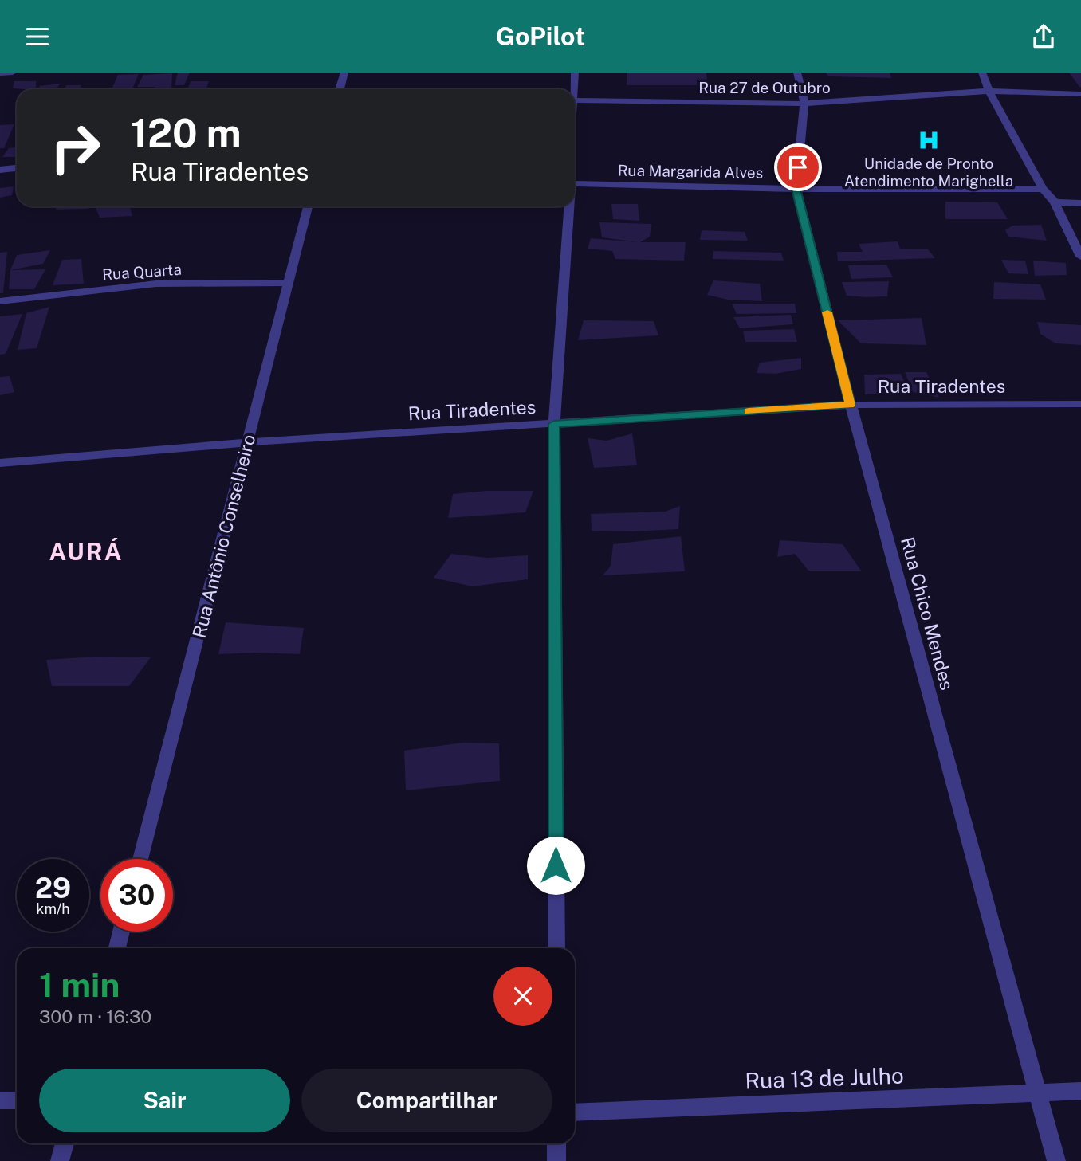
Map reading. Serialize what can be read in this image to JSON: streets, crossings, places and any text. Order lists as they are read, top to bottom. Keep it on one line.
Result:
{"streets":{"street":["Rua 27 de Outubro","Rua Margarida Alves","Rua Quarta","Rua Tiradentes","Rua Antônio Conselheiro","Rua Chico Mendes","Rua 13 de Julho"]},"crossings":[["Rua 27 de Outubro","Rua Chico Mendes"],["Rua Margarida Alves","Rua Chico Mendes"],["Rua Quarta","Rua Antônio Conselheiro"],["Rua Tiradentes","Rua Antônio Conselheiro"],["Rua Tiradentes","Rua Chico Mendes"],["Rua Chico Mendes","Rua 13 de Julho"]],"districts":["AURÁ"],"places":{"hospital":["Unidade de Pronto Atendimento Marighella"]},"page":{"header":"GoPilot","turn":["120 m","Rua Tiradentes"],"speed":"29 km/h","limit":"30","heading":["1 min","300 m · 16:30"],"buttons":["Sair","Compartilhar"]}}
